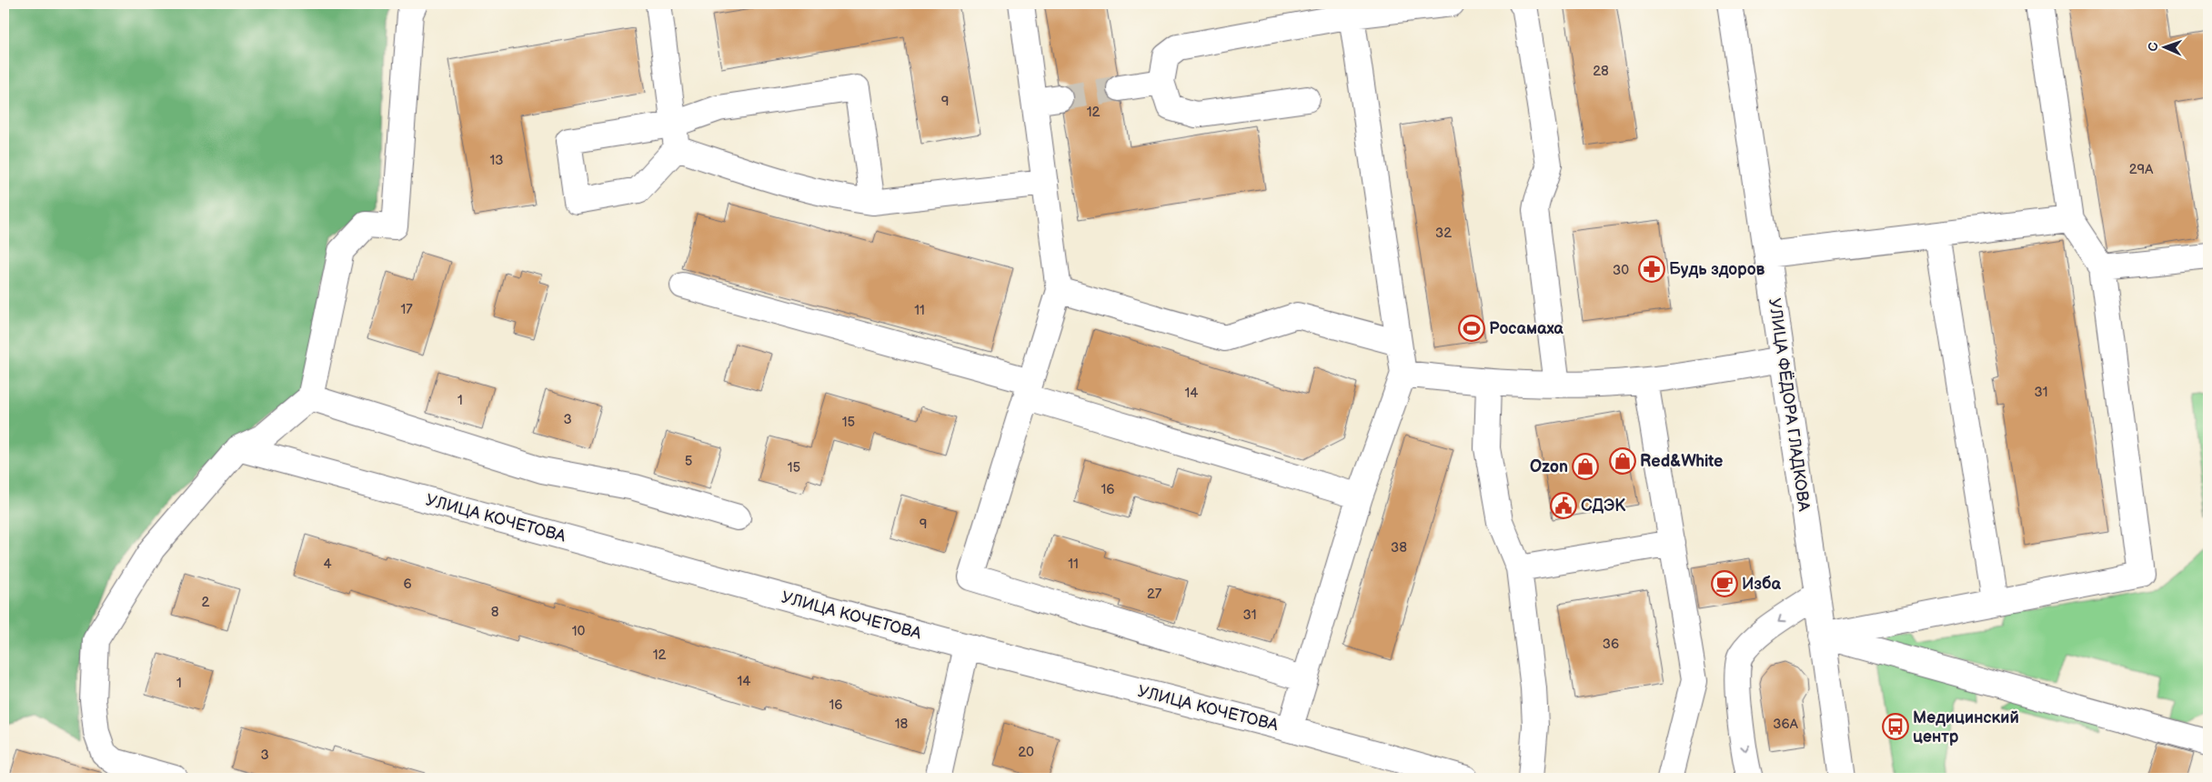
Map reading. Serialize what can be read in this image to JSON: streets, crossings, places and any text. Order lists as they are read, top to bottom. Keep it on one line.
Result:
{"streets":{"street":["УЛИЦА ФЁДОРА ГЛАДКОВА","УЛИЦА КОЧЕТОВА"]},"places":{"pharmacy":["Будь здоров"],"sports":["Росамаха"],"shop":["Red&White","Ozon"],"public building":["СДЭК"],"cafe":["Изба"],"bus stop":["Медицинский центр"]},"house_numbers":["28","9","12","13","29А","32","30","17","11","31","14","1","3","15","5","15","16","9","38","4","11","6","27","2","8","31","10","36","12","14","1","16","18","36А","20","3"],"north":"left"}
